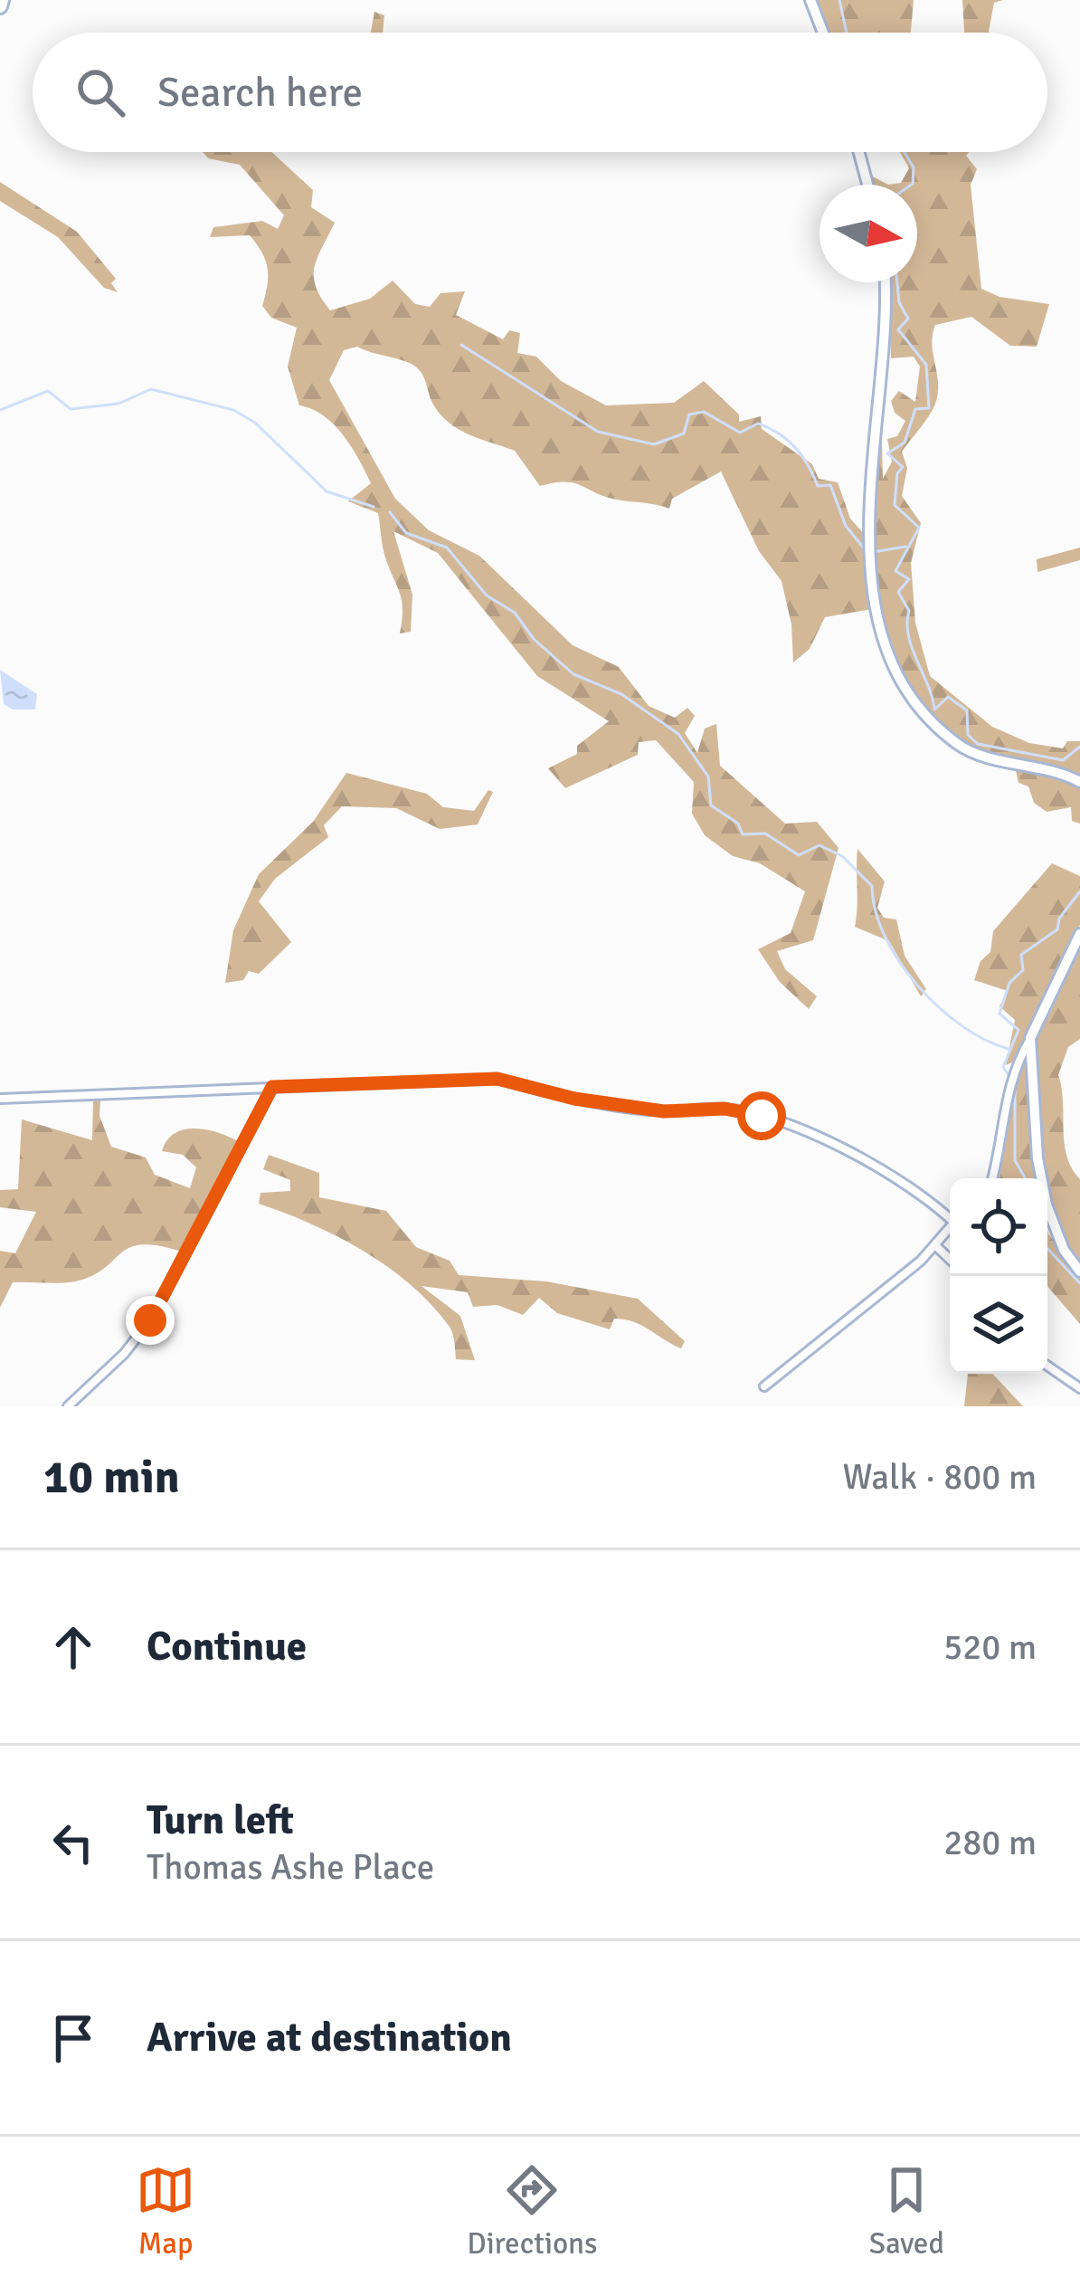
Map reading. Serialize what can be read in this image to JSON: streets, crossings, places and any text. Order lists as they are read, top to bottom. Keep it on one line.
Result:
{"north":"right","page":{"search":"Search here","heading":["10 min","Walk · 800 m"],"list":[["Continue","520 m"],["Turn left","Thomas Ashe Place","280 m"],"Arrive at destination"],"nav":["Map","Directions","Saved"]}}
